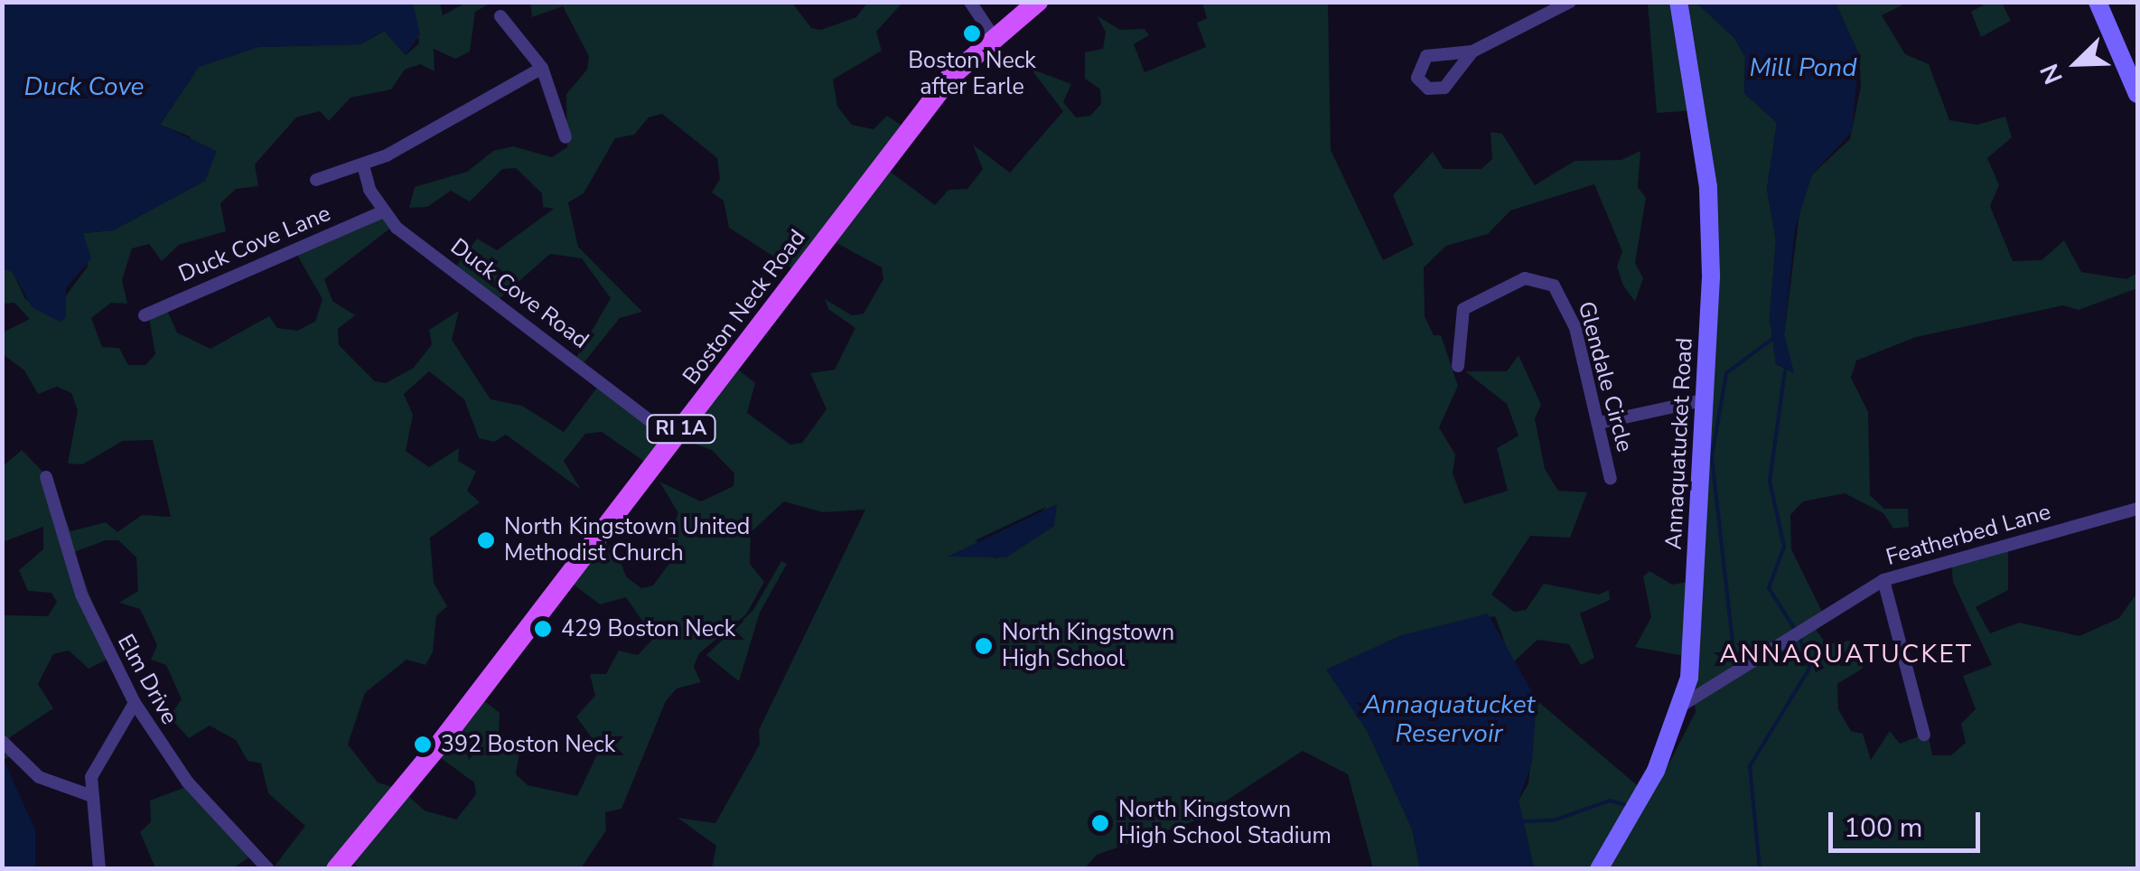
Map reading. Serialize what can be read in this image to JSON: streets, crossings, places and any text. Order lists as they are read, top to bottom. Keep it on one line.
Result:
{"streets":{"main road":["Boston Neck Road","RI 1A"],"street":["Duck Cove Lane","Duck Cove Road","Glendale Circle","Annaquatucket Road","Featherbed Lane","Elm Drive"]},"crossings":[["Duck Cove Lane","Duck Cove Road"],["Duck Cove Road","Boston Neck Road"],["Annaquatucket Road","Featherbed Lane"]],"districts":["ANNAQUATUCKET"],"water":["Mill Pond","Duck Cove","Annaquatucket Reservoir"],"places":["Boston Neck after Earle","North Kingstown United Methodist Church","429 Boston Neck","North Kingstown High School","392 Boston Neck","North Kingstown High School Stadium"],"scale_bar":"100 m","north":"bottom left"}
